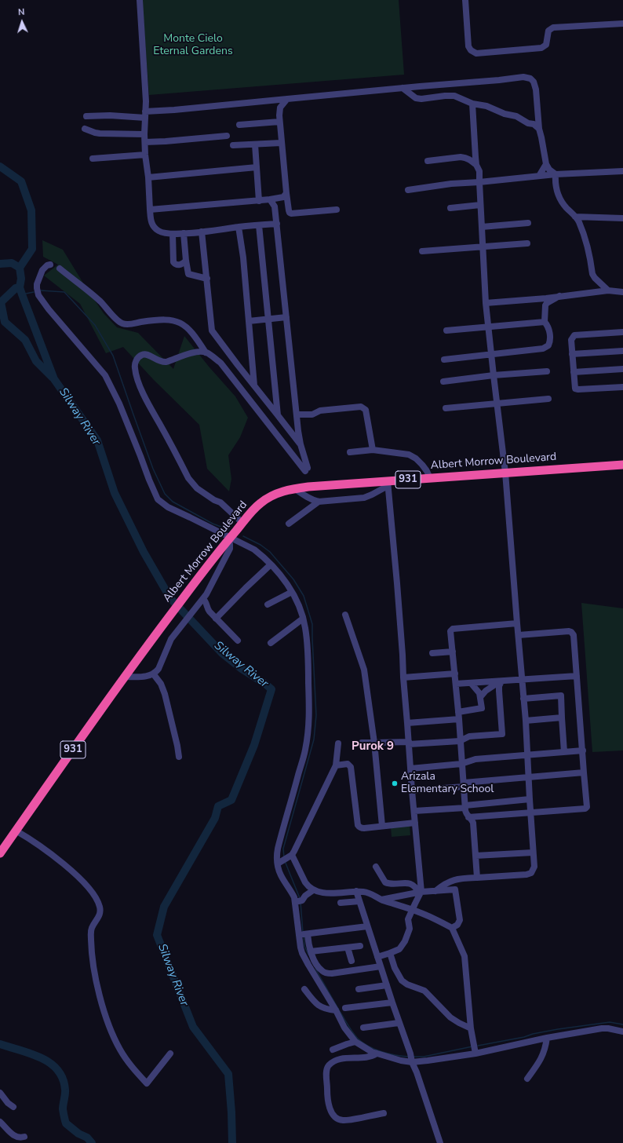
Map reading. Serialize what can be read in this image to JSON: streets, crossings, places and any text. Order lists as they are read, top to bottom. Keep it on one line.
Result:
{"streets":{"highway":["Albert Morrow Boulevard","931"]},"districts":["Purok 9"],"water":["Silway River"],"parks":["Monte Cielo Eternal Gardens"],"places":["Arizala Elementary School"],"north":"top"}
